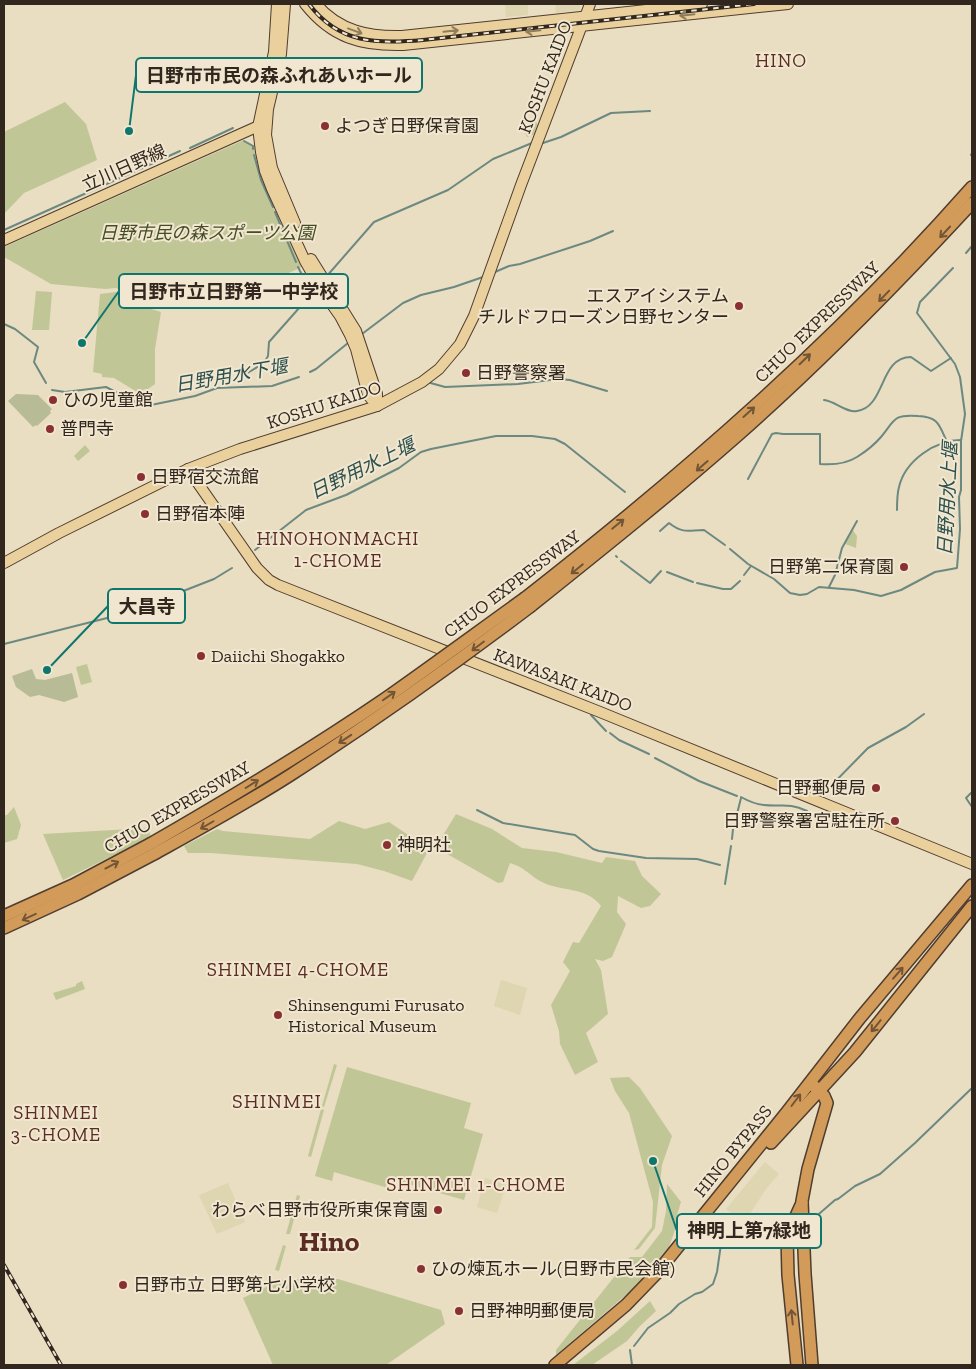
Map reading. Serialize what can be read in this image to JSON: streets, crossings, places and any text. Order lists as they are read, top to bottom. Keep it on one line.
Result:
{"streets":{"highway":["CHUO EXPRESSWAY","HINO BYPASS"],"main road":["KOSHU KAIDO","立川日野線","KAWASAKI KAIDO"]},"crossings":[["KOSHU KAIDO","KAWASAKI KAIDO"]],"districts":["HINO","HINOHONMACHI 1-CHOME","SHINMEI 4-CHOME","SHINMEI","SHINMEI 3-CHOME","SHINMEI 1-CHOME","Hino"],"water":["日野用水下堰","日野用水上堰"],"parks":["日野市民の森スポーツ公園"],"places":["よつぎ日野保育園","日野市市民の森ふれあいホール","エスアイシステム チルドフローズン日野センター","日野市立日野第一中学校","日野警察署","ひの児童館","普門寺","日野宿交流館","日野宿本陣","日野第二保育園","Daiichi Shogakko","大昌寺","日野郵便局","日野警察署宮駐在所","神明社","Shinsengumi Furusato Historical Museum","神明上第7緑地","わらべ日野市役所東保育園","ひの煉瓦ホール(日野市民会館)","日野市立 日野第七小学校","日野神明郵便局"]}
